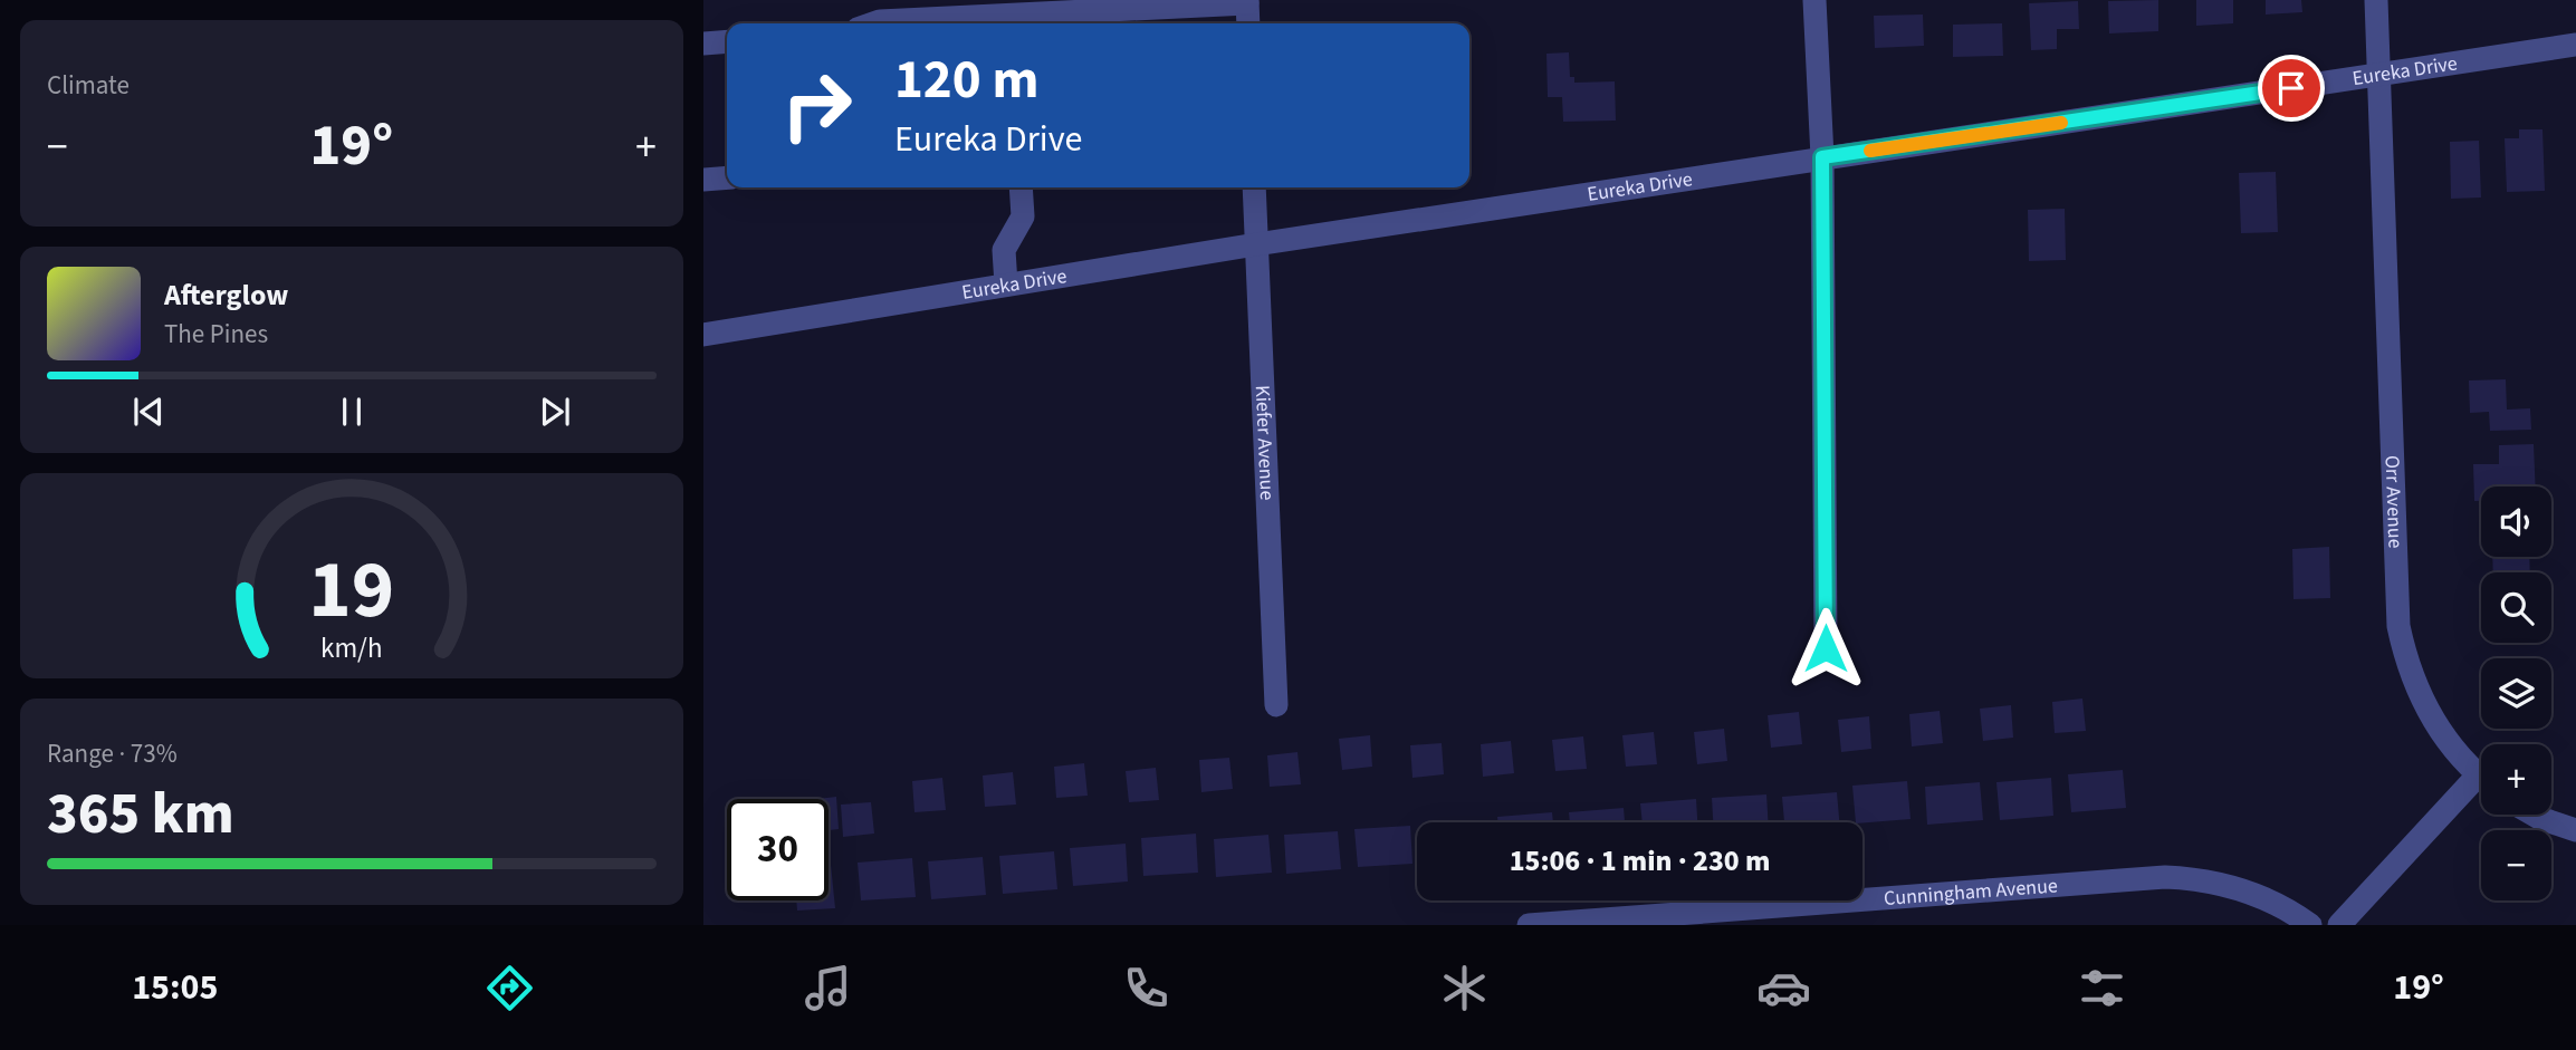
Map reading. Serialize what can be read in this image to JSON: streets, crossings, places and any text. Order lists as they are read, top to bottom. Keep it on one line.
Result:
{"streets":{"street":["Eureka Drive","Kiefer Avenue","Orr Avenue","Cunningham Avenue"]},"crossings":[["Eureka Drive","Kiefer Avenue"],["Eureka Drive","Orr Avenue"]],"page":{"tile":["Climate",["Range · 73%","365 km"]],"turn":["120 m","Eureka Drive"],"heat":["−","19°","+"],"song":["Afterglow","The Pines"],"map_buttons":["+","−"],"limit":"30","trip":"15:06 · 1 min · 230 m","tabs":["15:05","19°"],"gauge":["19","km/h"]}}
